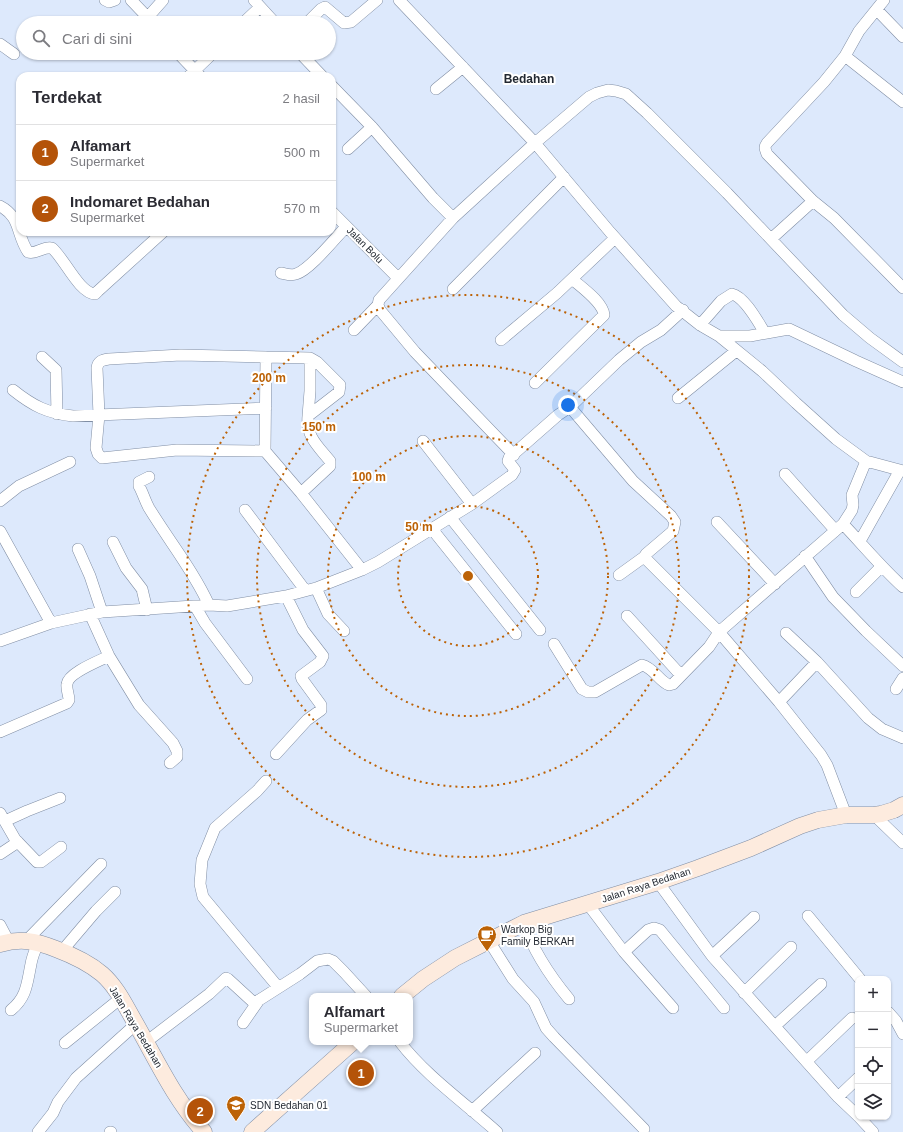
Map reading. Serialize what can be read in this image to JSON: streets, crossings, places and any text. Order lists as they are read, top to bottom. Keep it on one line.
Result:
{"streets":{"street":["Jalan Bolu","Jalan Raya Bedahan"]},"districts":["Bedahan"],"places":{"cafe":["Warkop Big Family BERKAH"],"school or university":["SDN Bedahan 01"]},"page":{"search":"Cari di sini","heading":["Terdekat","2 hasil"],"list":[{"mark":"1","name":"Alfamart","note":"Supermarket","value":"500 m"},{"mark":"2","name":"Indomaret Bedahan","note":"Supermarket","value":"570 m"}],"map_buttons":["+","−"],"popup":["Alfamart","Supermarket"],"pins":["1","2"]},"rings":["200 m","150 m","100 m","50 m"]}
